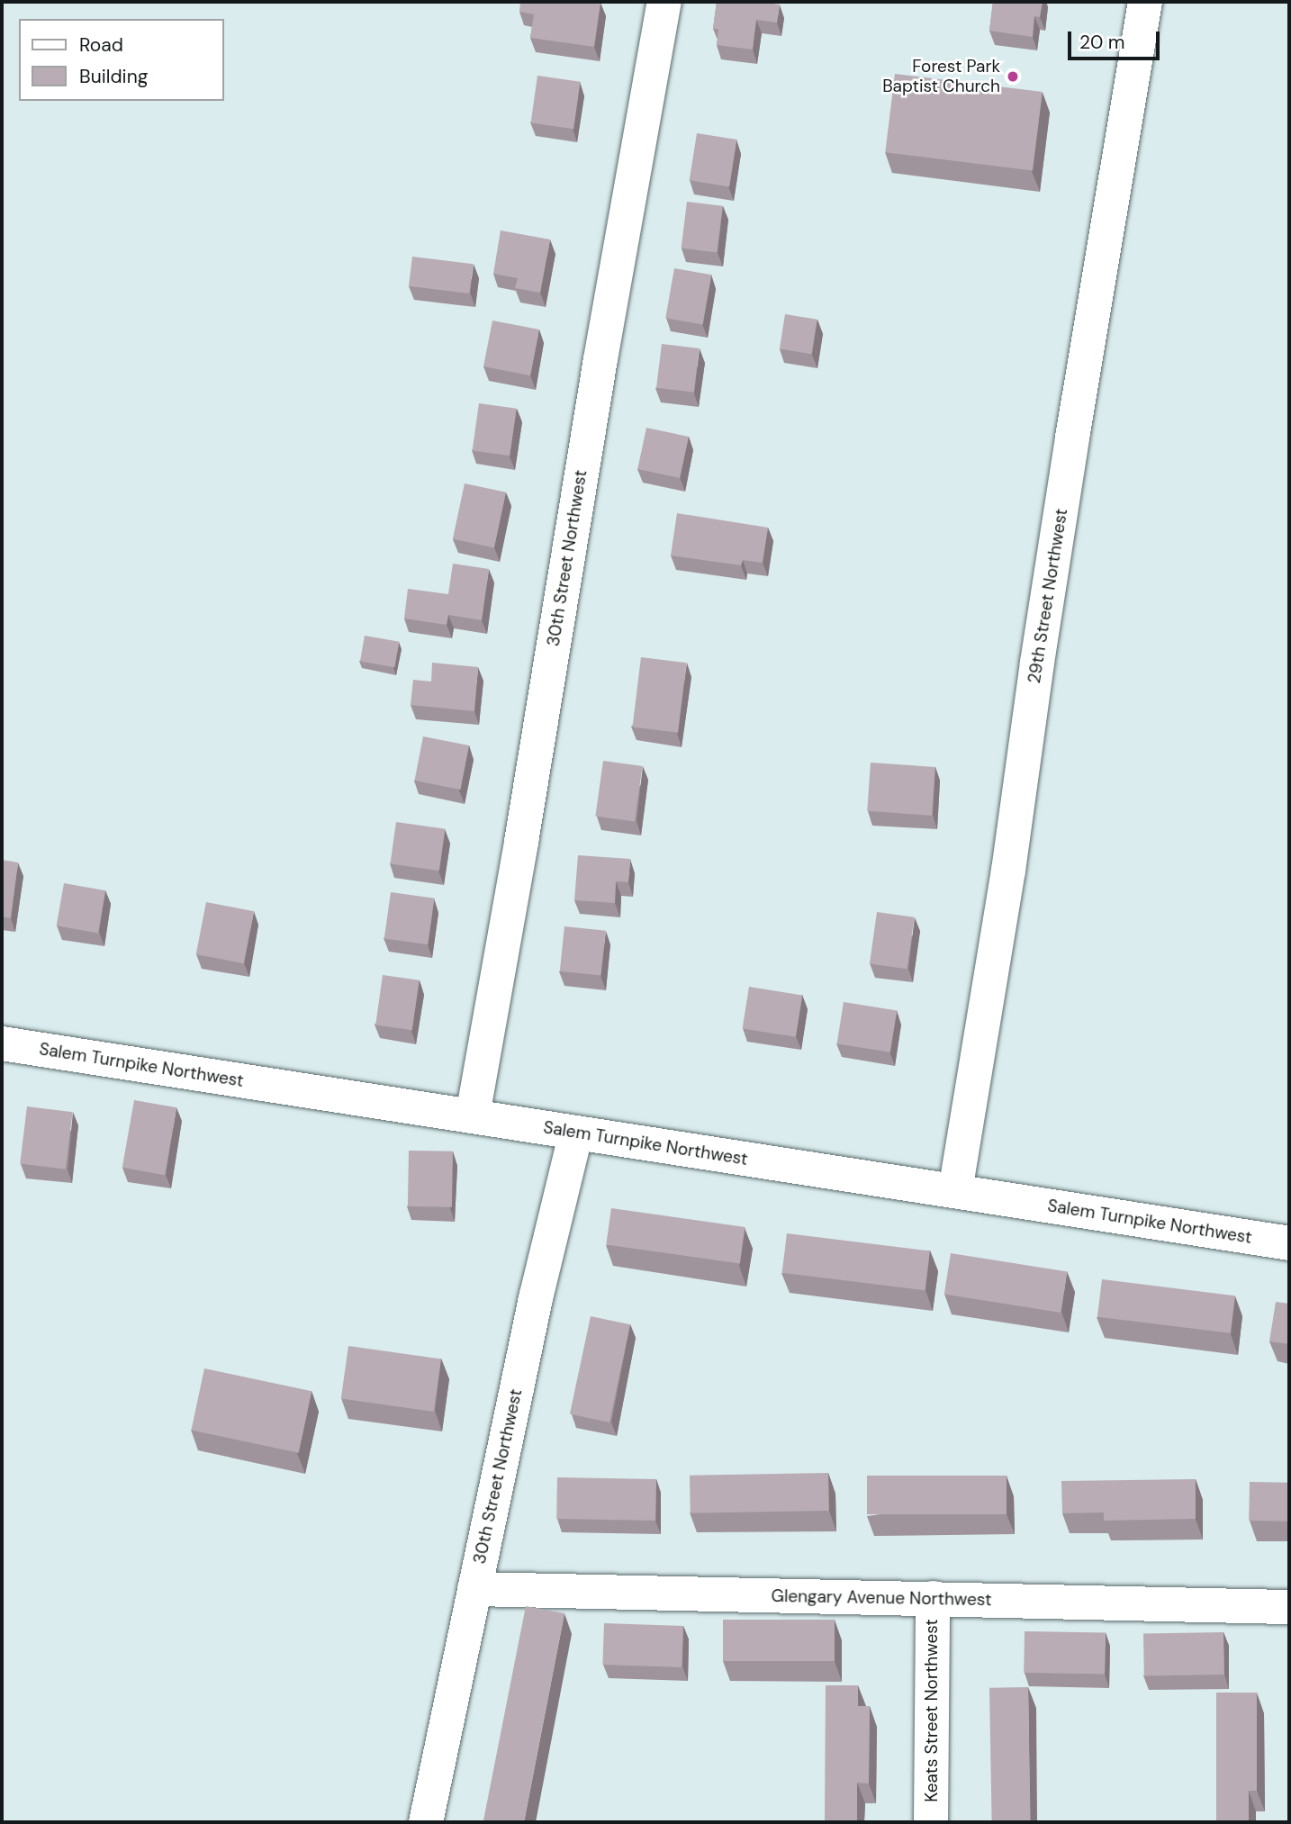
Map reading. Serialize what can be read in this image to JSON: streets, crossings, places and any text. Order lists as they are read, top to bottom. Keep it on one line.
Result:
{"streets":{"street":["30th Street Northwest","29th Street Northwest","Salem Turnpike Northwest","Glengary Avenue Northwest","Keats Street Northwest"]},"crossings":[["30th Street Northwest","Salem Turnpike Northwest"],["30th Street Northwest","Glengary Avenue Northwest"],["29th Street Northwest","Salem Turnpike Northwest"],["Glengary Avenue Northwest","Keats Street Northwest"]],"places":["Forest Park Baptist Church"],"legend":["Road","Building"],"scale_bar":"20 m"}
